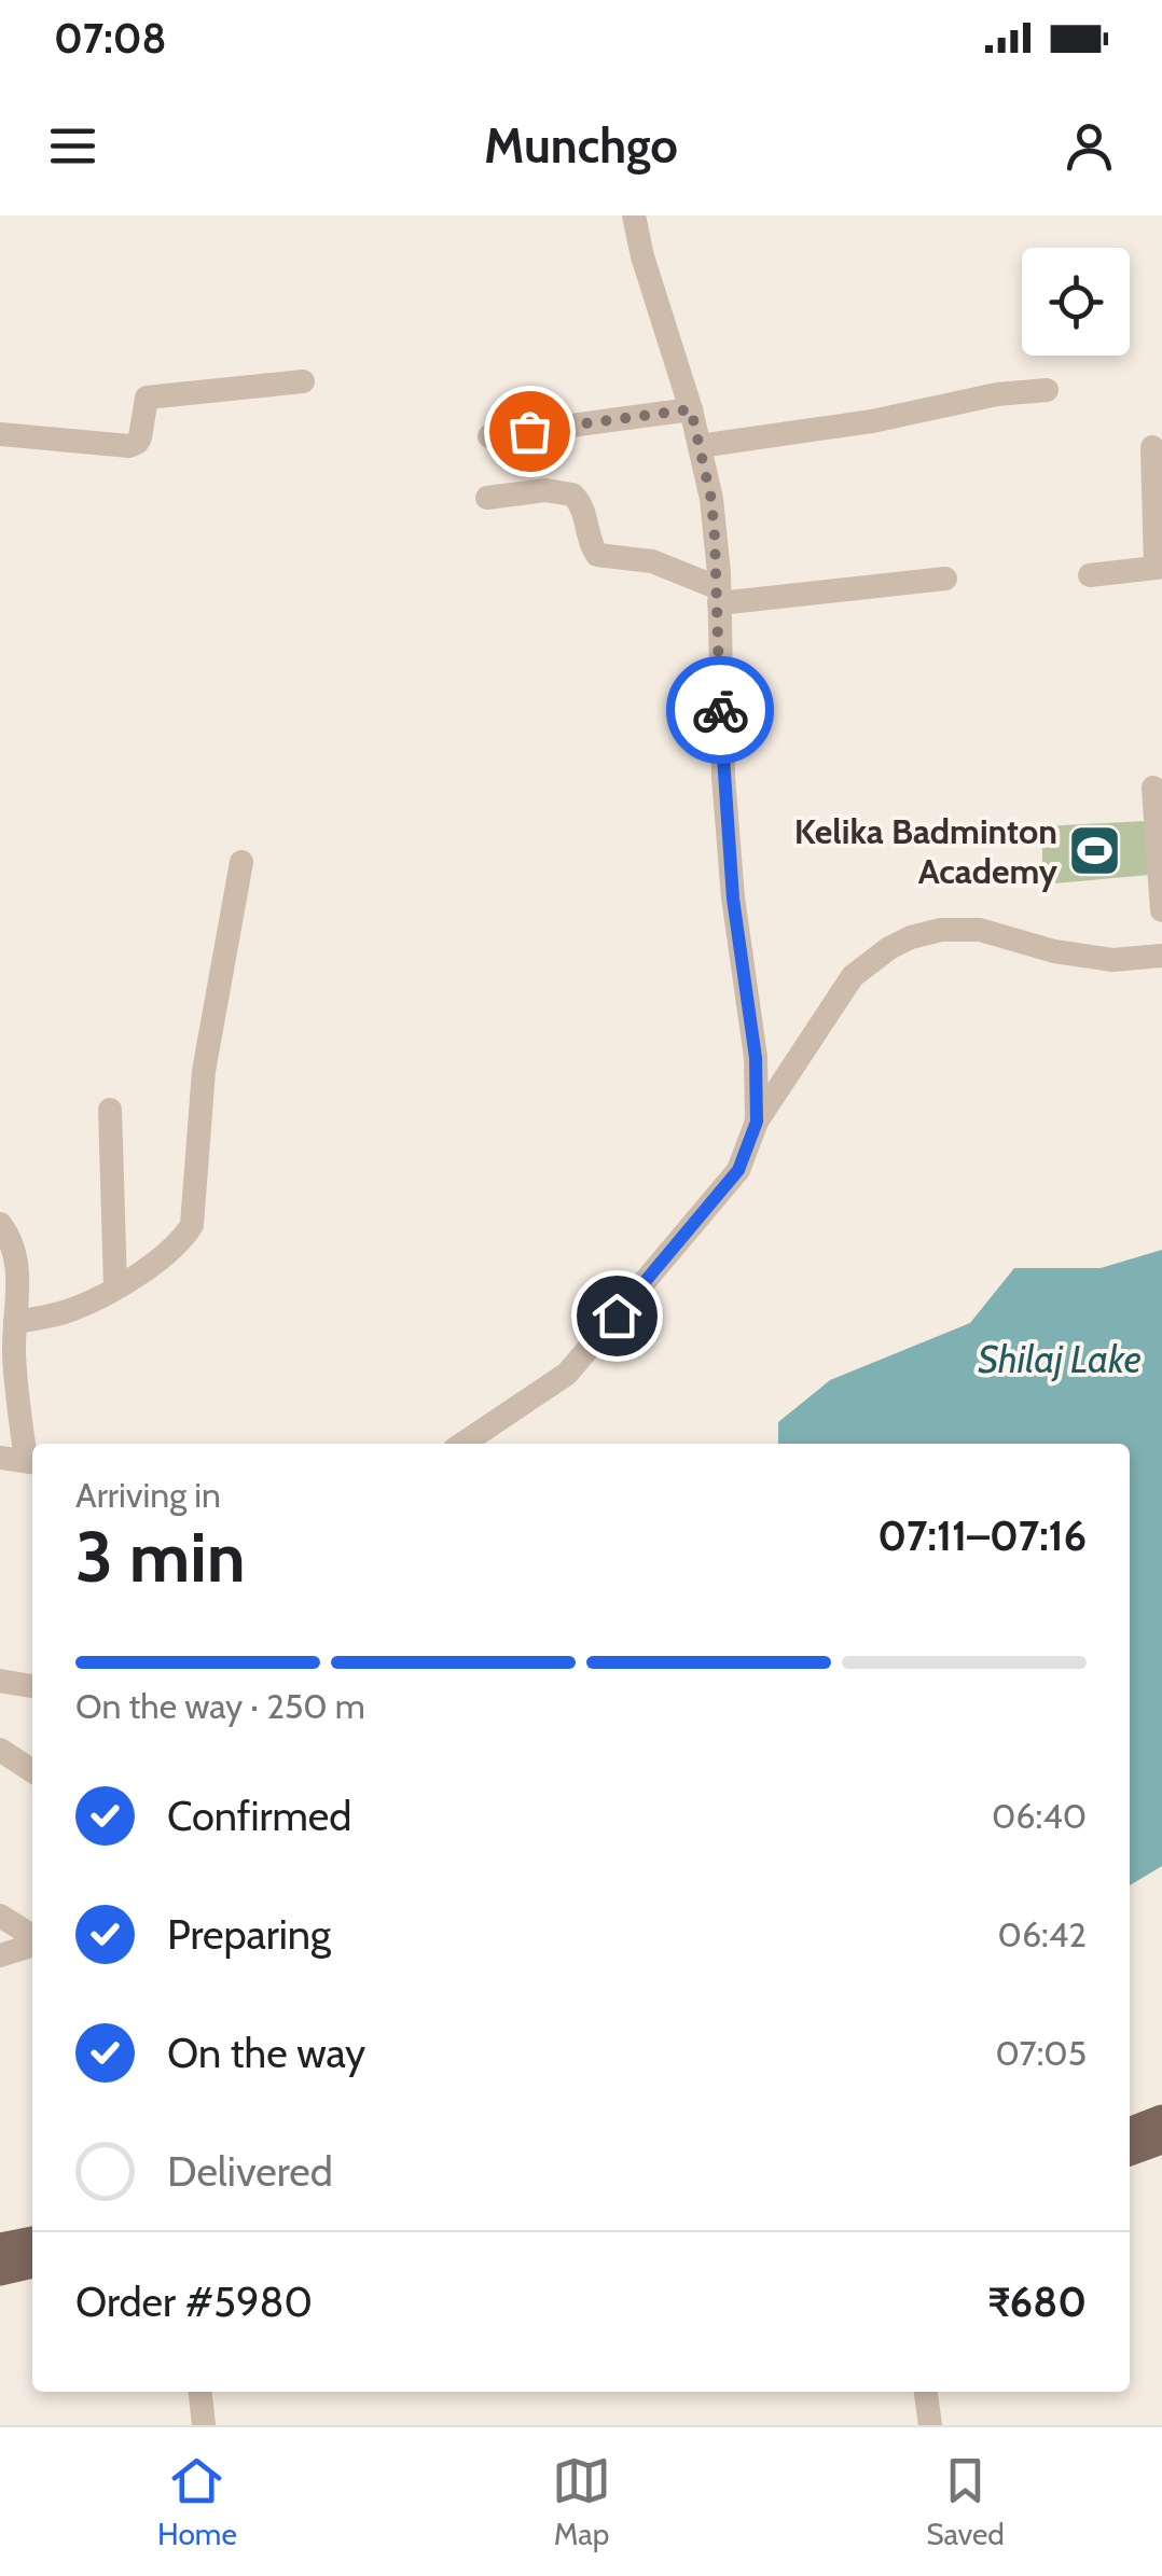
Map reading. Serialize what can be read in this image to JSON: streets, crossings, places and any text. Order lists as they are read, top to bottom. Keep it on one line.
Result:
{"water":["Shilaj Lake"],"places":{"sports":["Kelika Badminton Academy"]},"page":{"status":"07:08","header":"Munchgo","heading":["3 min","Arriving in","07:11–07:16"],"panel":["Order #5980","₹680"],"bar":"On the way · 250 m","list":[["Confirmed","06:40"],["Preparing","06:42"],["On the way","07:05"],"Delivered"],"tabs":["Home","Map","Saved"]}}
